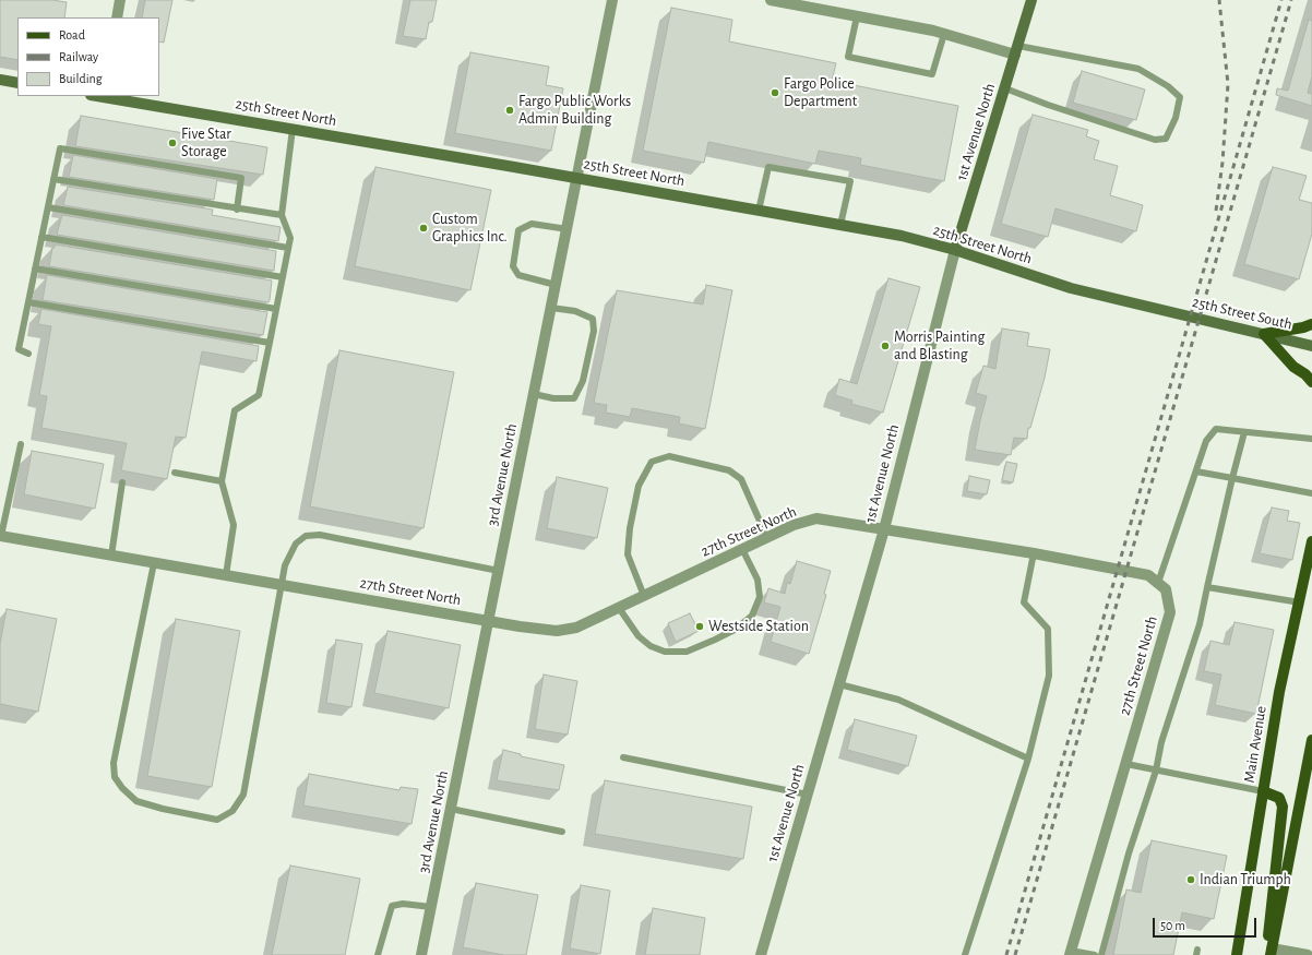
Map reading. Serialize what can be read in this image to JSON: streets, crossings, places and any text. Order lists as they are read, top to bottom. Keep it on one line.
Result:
{"streets":{"main road":["25th Street North","1st Avenue North","25th Street South","Main Avenue"],"street":["3rd Avenue North","27th Street North"]},"crossings":[["25th Street North","1st Avenue North"],["25th Street North","25th Street South"],["25th Street North","3rd Avenue North"],["1st Avenue North","27th Street North"],["3rd Avenue North","27th Street North"]],"places":["Fargo Police Department","Fargo Public Works Admin Building","Five Star Storage","Custom Graphics Inc.","Morris Painting and Blasting","Westside Station","Indian Triumph"],"legend":["Road","Railway","Building"],"scale_bar":"50 m"}
